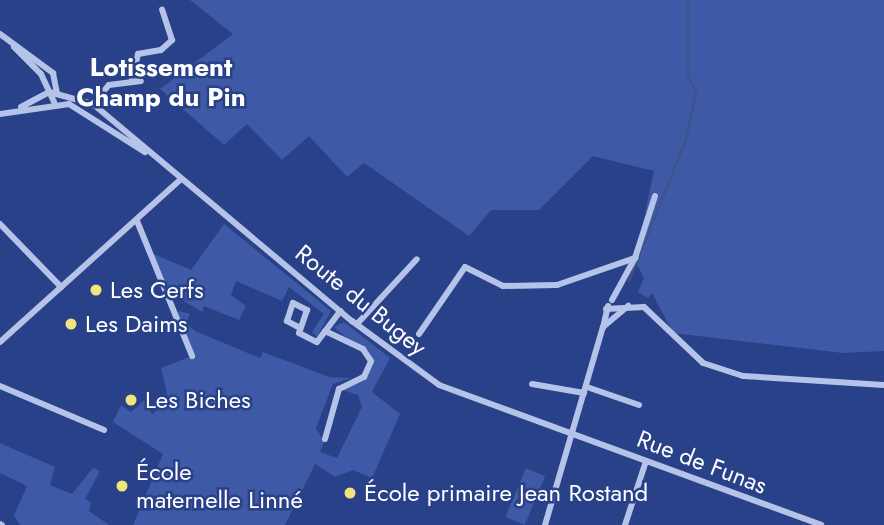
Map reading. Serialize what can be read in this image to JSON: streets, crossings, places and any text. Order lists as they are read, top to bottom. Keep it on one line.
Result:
{"streets":{"street":["Route du Bugey","Rue de Funas"]},"crossings":[["Route du Bugey","Rue de Funas"]],"districts":["Lotissement Champ du Pin"],"places":["Les Cerfs","Les Daims","Les Biches","École maternelle Linné","École primaire Jean Rostand"]}
